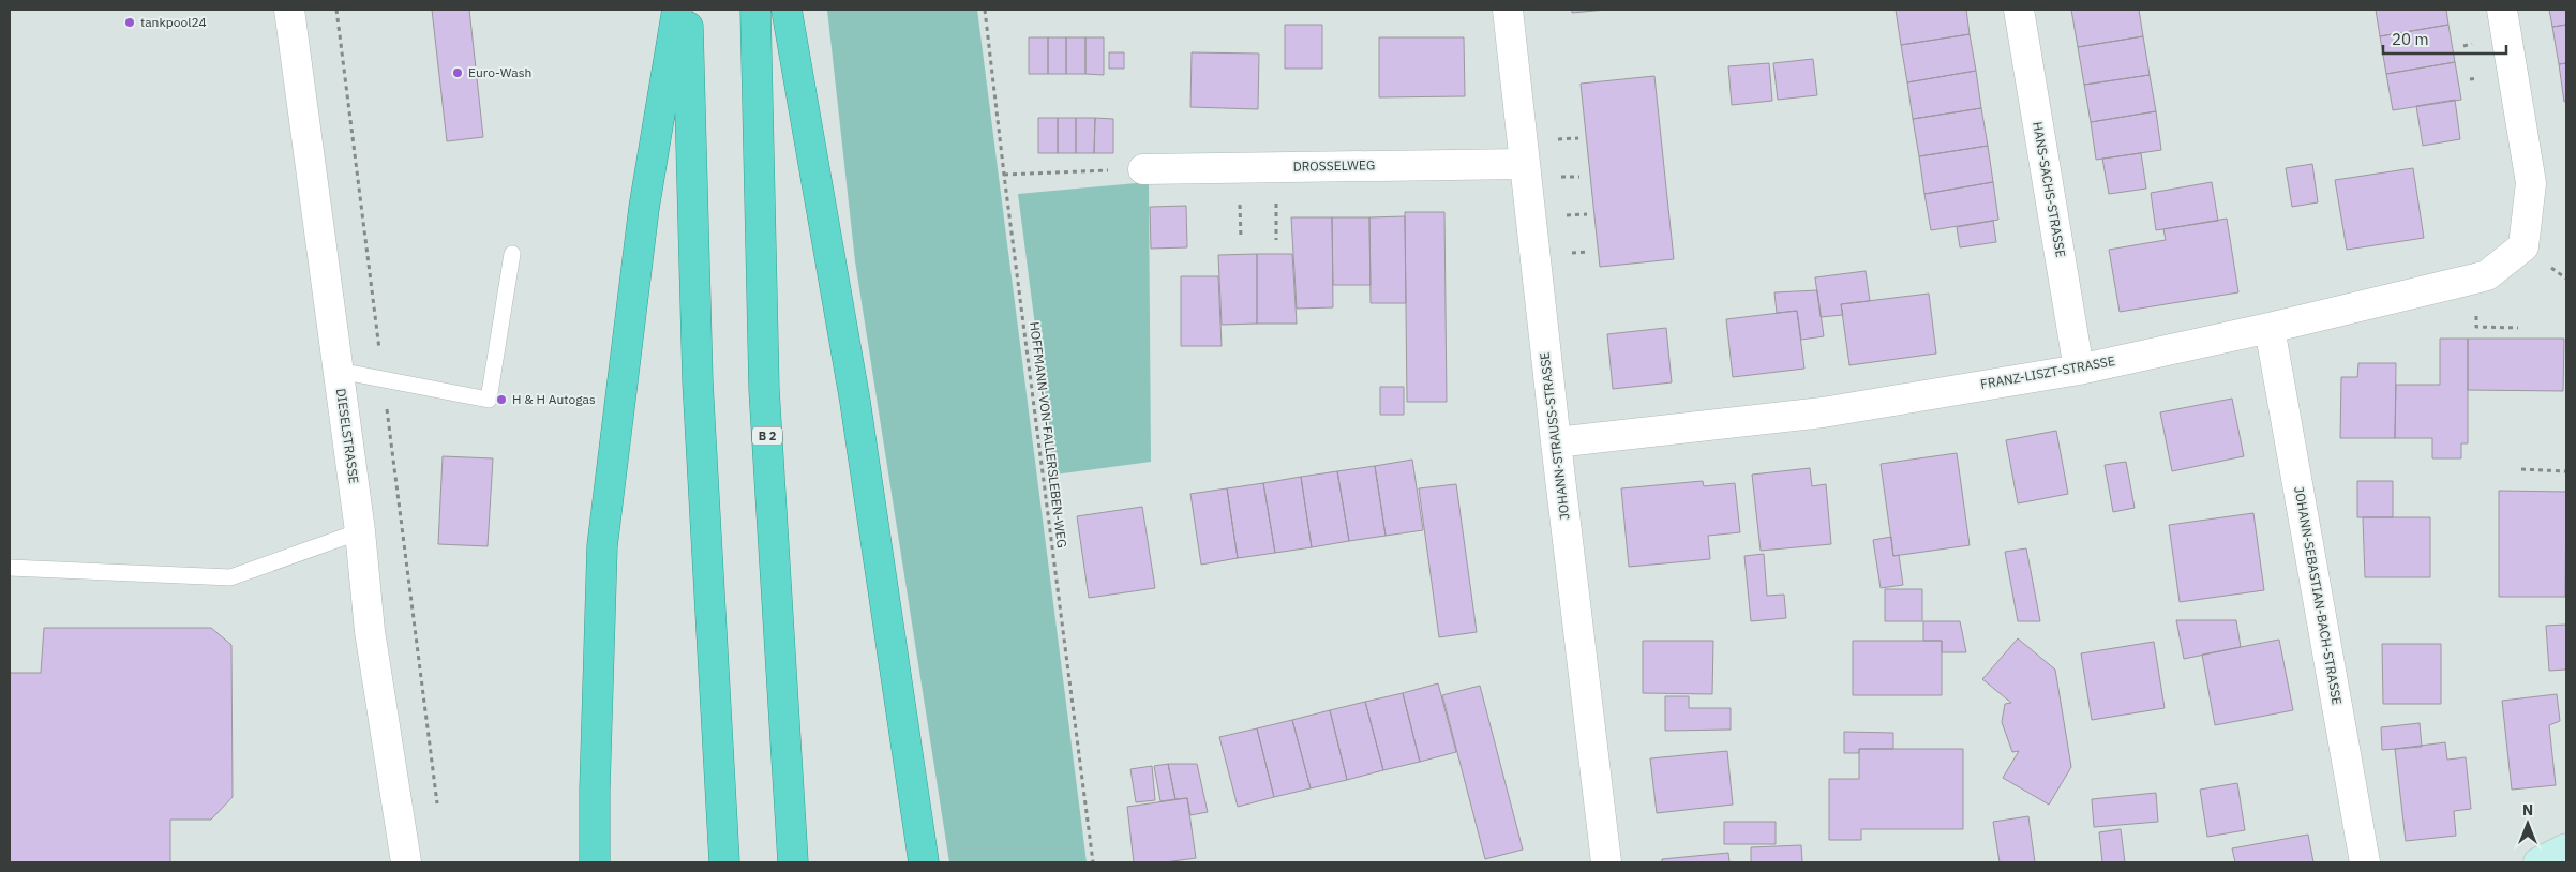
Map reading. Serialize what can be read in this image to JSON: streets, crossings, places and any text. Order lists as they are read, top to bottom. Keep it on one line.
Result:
{"streets":{"highway":["B 2"],"street":["DROSSELWEG","HANS-SACHS-STRASSE","FRANZ-LISZT-STRASSE","DIESELSTRASSE","JOHANN-STRAUSS-STRASSE","JOHANN-SEBASTIAN-BACH-STRASSE"],"path":["HOFFMANN-VON-FALLERSLEBEN-WEG"]},"crossings":[["DROSSELWEG","JOHANN-STRAUSS-STRASSE"],["HANS-SACHS-STRASSE","FRANZ-LISZT-STRASSE"],["FRANZ-LISZT-STRASSE","JOHANN-STRAUSS-STRASSE"],["FRANZ-LISZT-STRASSE","JOHANN-SEBASTIAN-BACH-STRASSE"]],"places":["tankpool24","Euro-Wash","H & H Autogas"],"scale_bar":"20 m","north":"top"}
